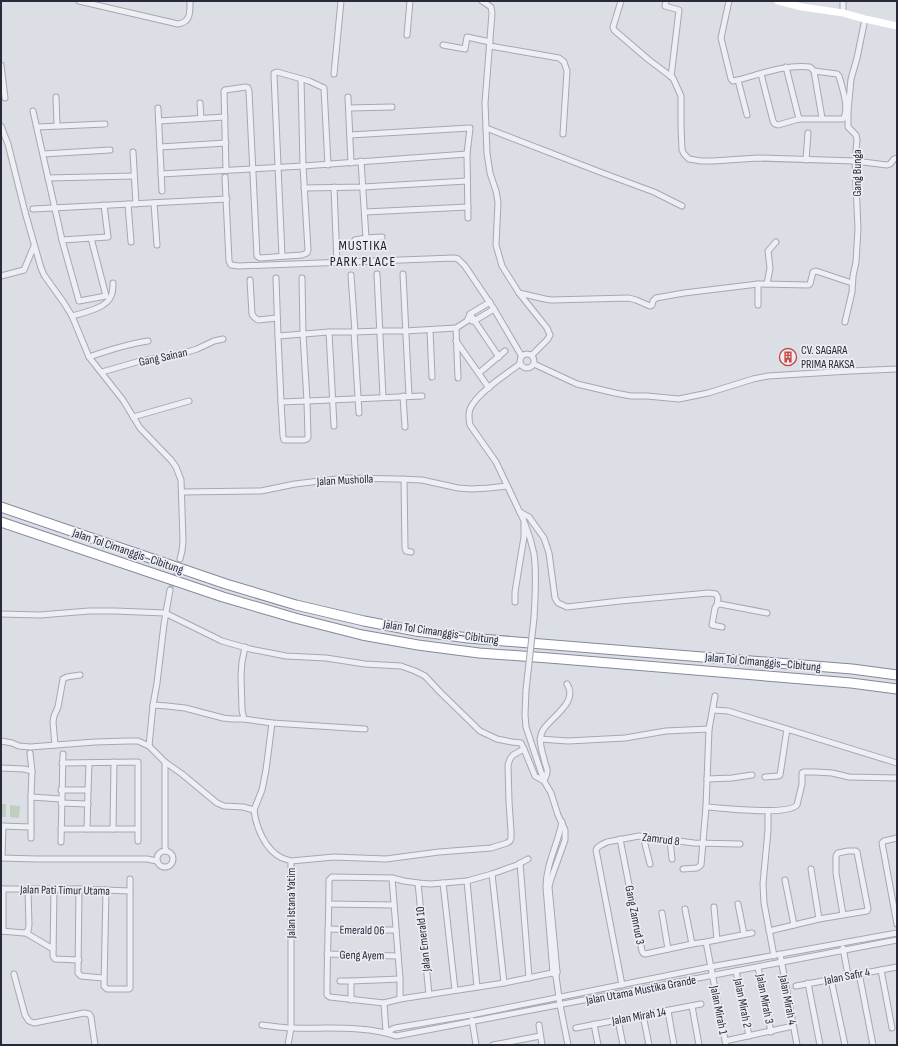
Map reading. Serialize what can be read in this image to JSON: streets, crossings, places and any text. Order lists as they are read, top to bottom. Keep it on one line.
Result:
{"streets":{"highway":["Jalan Tol Cimanggis–Cibitung"],"street":["Gang Bunga","Gang Sainan","Jalan Musholla","Zamrud 8","Jalan Pati Timur Utama","Jalan Istana Yatim","Gang Zamrud 3","Emerald 06","Jalan Emerald 10","Geng Ayem","Jalan Safir 4","Jalan Utama Mustika Grande","Jalan Mirah 3","Jalan Mirah 4","Jalan Mirah 2","Jalan Mirah 1","Jalan Mirah 14"]},"crossings":[["Zamrud 8","Gang Zamrud 3"],["Zamrud 8","Jalan Utama Mustika Grande"],["Jalan Istana Yatim","Jalan Utama Mustika Grande"],["Gang Zamrud 3","Jalan Mirah 1"],["Jalan Utama Mustika Grande","Jalan Mirah 3"],["Jalan Utama Mustika Grande","Jalan Mirah 4"],["Jalan Utama Mustika Grande","Jalan Mirah 2"],["Jalan Utama Mustika Grande","Jalan Mirah 1"]],"districts":["MUSTIKA PARK PLACE"],"places":{"building":["CV. SAGARA PRIMA RAKSA"]}}
